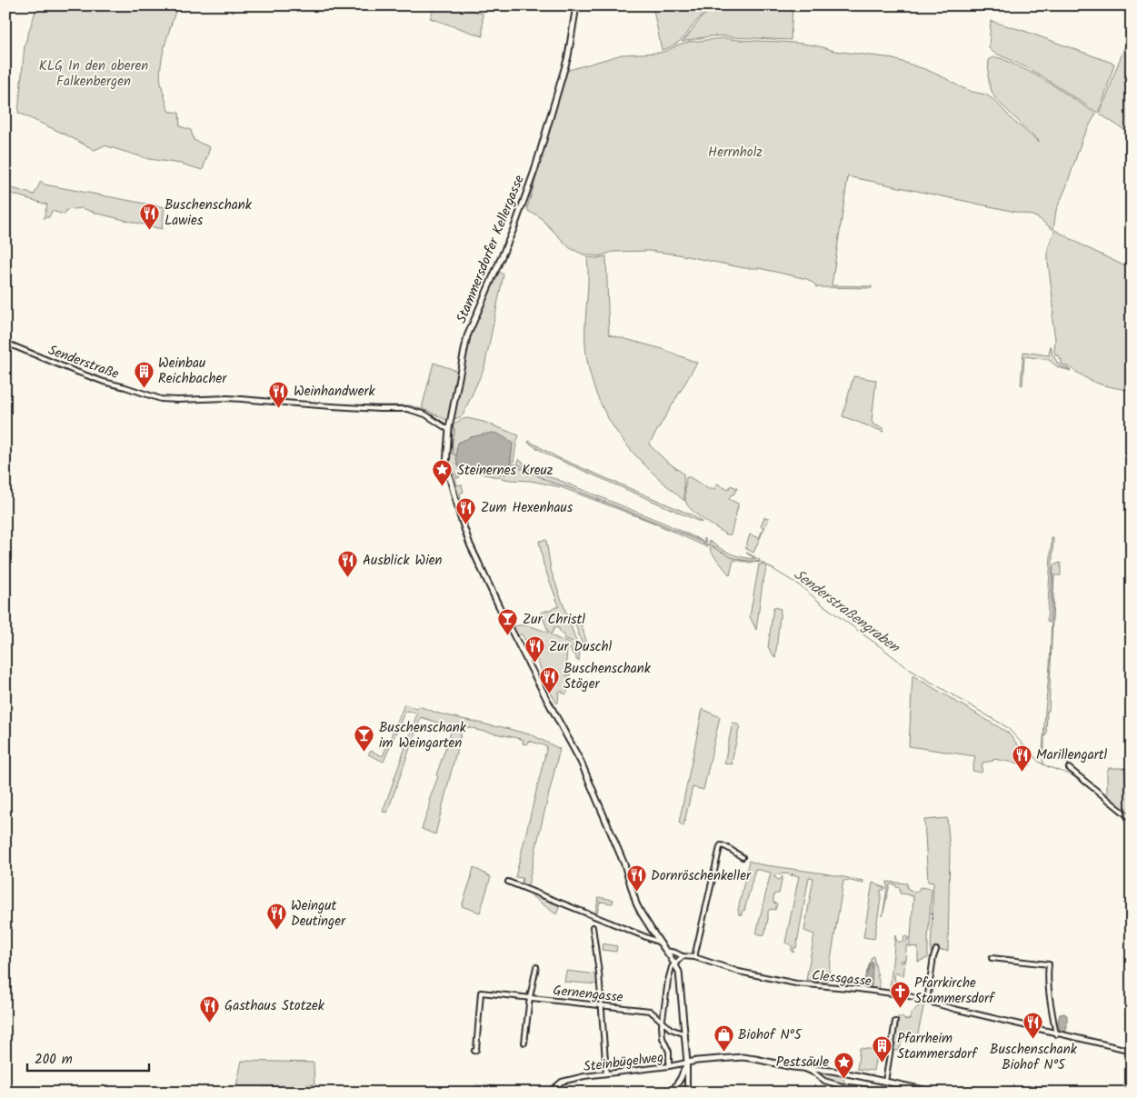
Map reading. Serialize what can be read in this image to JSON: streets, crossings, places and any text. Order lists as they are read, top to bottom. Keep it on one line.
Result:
{"streets":{"street":["Stammersdorfer Kellergasse","Senderstraße","Clessgasse","Gernengasse","Steinbügelweg"]},"crossings":[["Stammersdorfer Kellergasse","Senderstraße"],["Stammersdorfer Kellergasse","Clessgasse"],["Stammersdorfer Kellergasse","Gernengasse"],["Stammersdorfer Kellergasse","Steinbügelweg"]],"water":["Senderstraßengraben"],"parks":["KLG In den oberen Falkenbergen","Herrnholz"],"places":{"restaurant":["Buschenschank Lawies","Weinhandwerk","Zum Hexenhaus","Ausblick Wien","Zur Duschl","Buschenschank Stöger","Marillengartl","Dornröschenkeller","Weingut Deutinger","Gasthaus Stotzek","Buschenschank Biohof N°5"],"building":["Weinbau Reichbacher","Pfarrheim Stammersdorf"],"place":["Steinernes Kreuz","Pestsäule"],"bar":["Zur Christl","Buschenschank im Weingarten"],"church":["Pfarrkirche Stammersdorf"],"shop":["Biohof N°5"]},"scale_bar":"200 m"}
